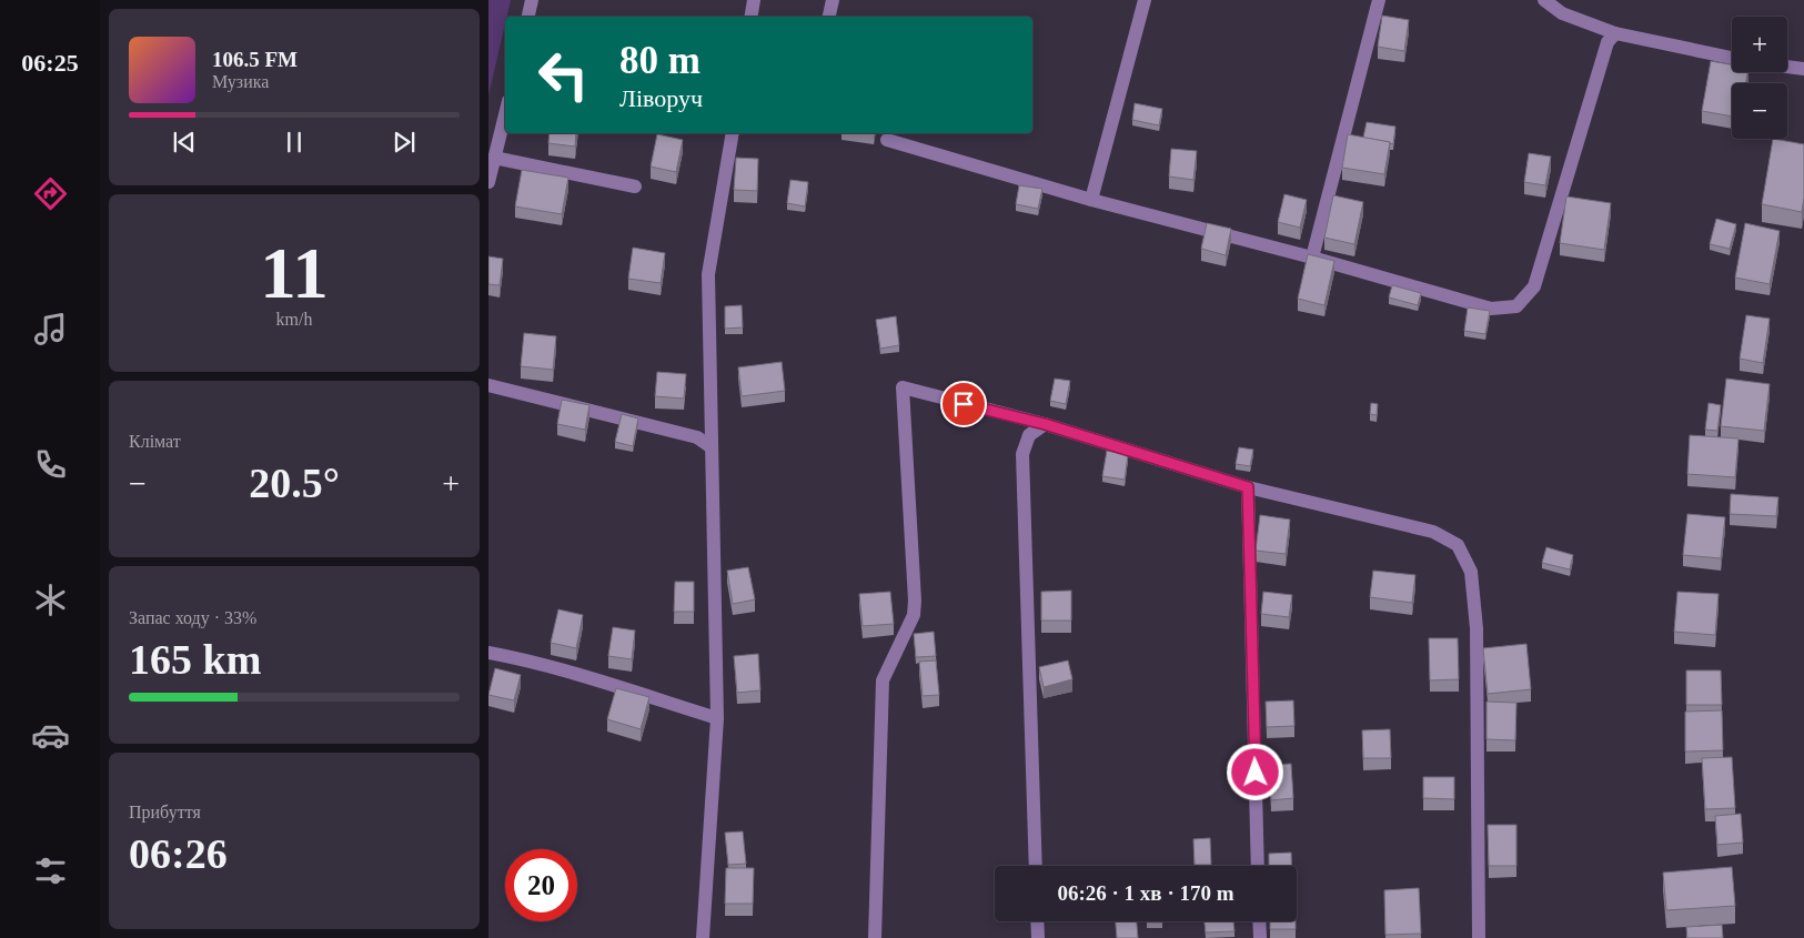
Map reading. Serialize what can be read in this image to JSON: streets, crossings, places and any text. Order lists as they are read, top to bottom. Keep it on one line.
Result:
{"page":{"tabs":"06:25","map_buttons":["+","−"],"turn":["80 m","Ліворуч"],"song":["106.5 FM","Музика"],"tile":[["11","km/h"],"Клімат",["Запас ходу · 33%","165 km"],["Прибуття","06:26"]],"heat":["−","20.5°","+"],"limit":"20","trip":"06:26 · 1 хв · 170 m"}}
